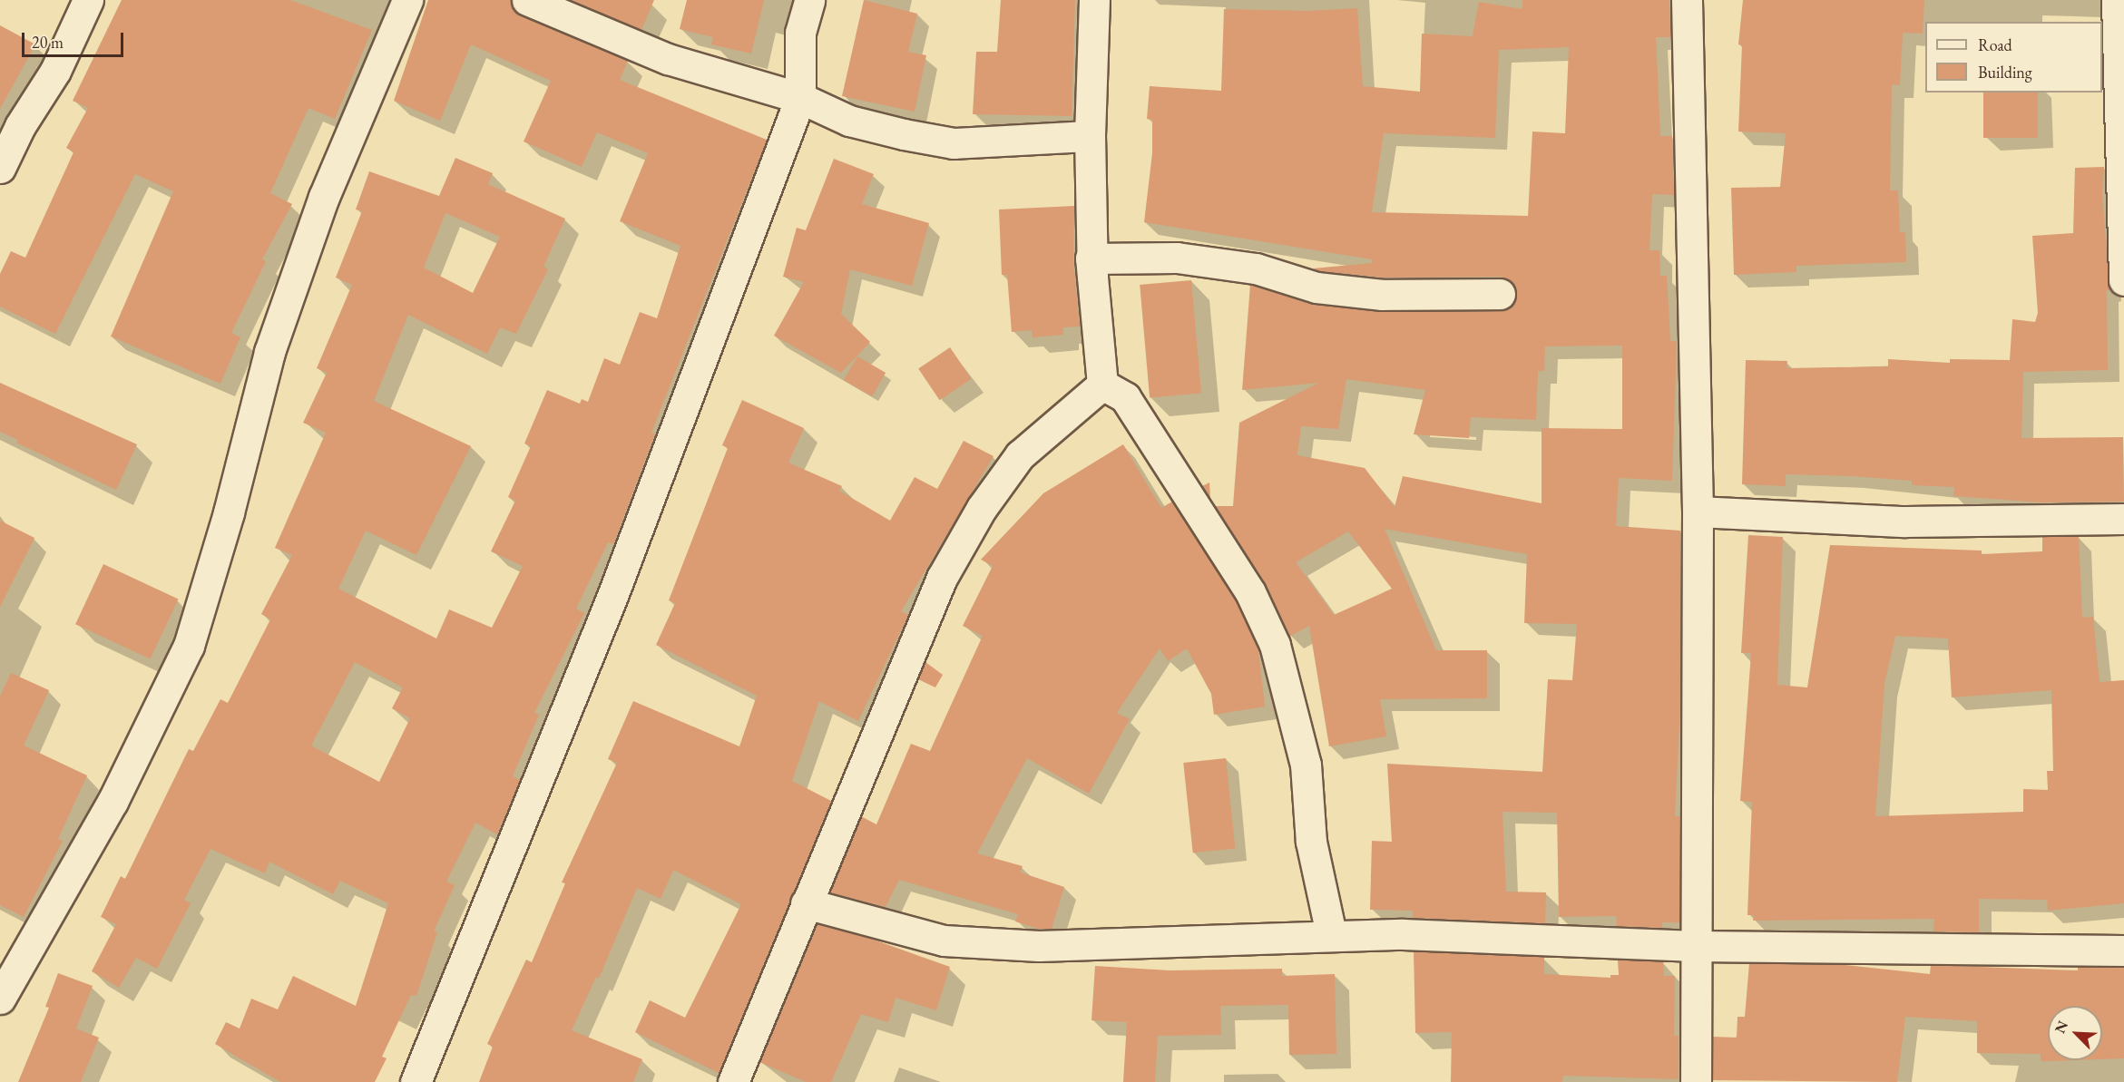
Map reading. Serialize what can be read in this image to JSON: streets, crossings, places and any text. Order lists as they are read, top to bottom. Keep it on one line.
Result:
{"legend":["Road","Building"],"scale_bar":"20 m","north":"top left"}
